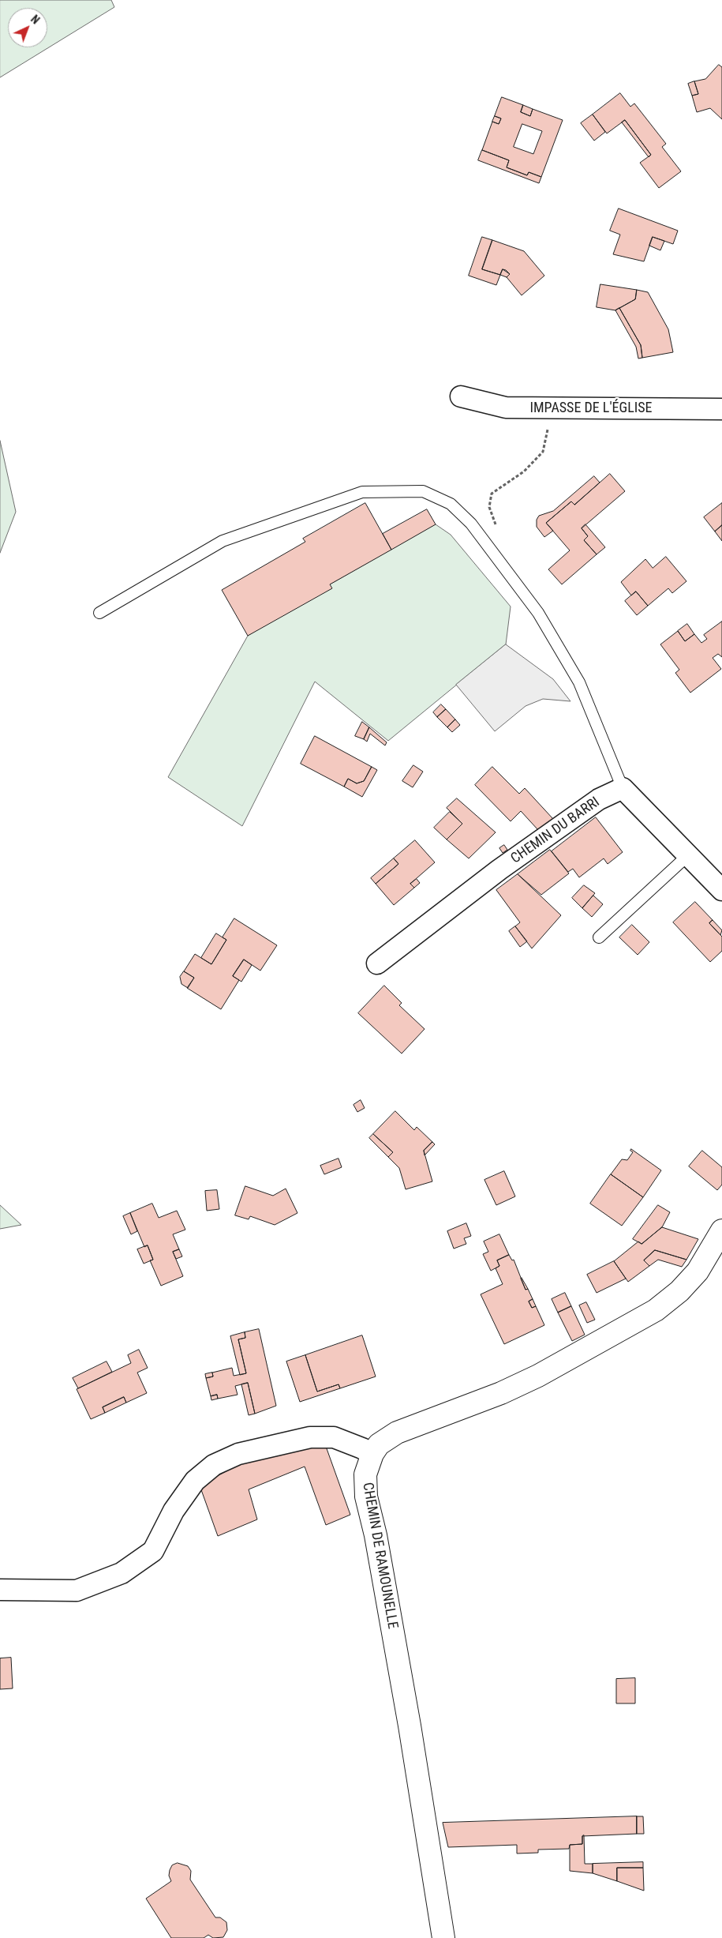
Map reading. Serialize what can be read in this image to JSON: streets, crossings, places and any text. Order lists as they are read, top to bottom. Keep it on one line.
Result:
{"streets":{"street":["IMPASSE DE L'ÉGLISE","CHEMIN DU BARRI","CHEMIN DE RAMOUNELLE"]},"north":"top right"}
